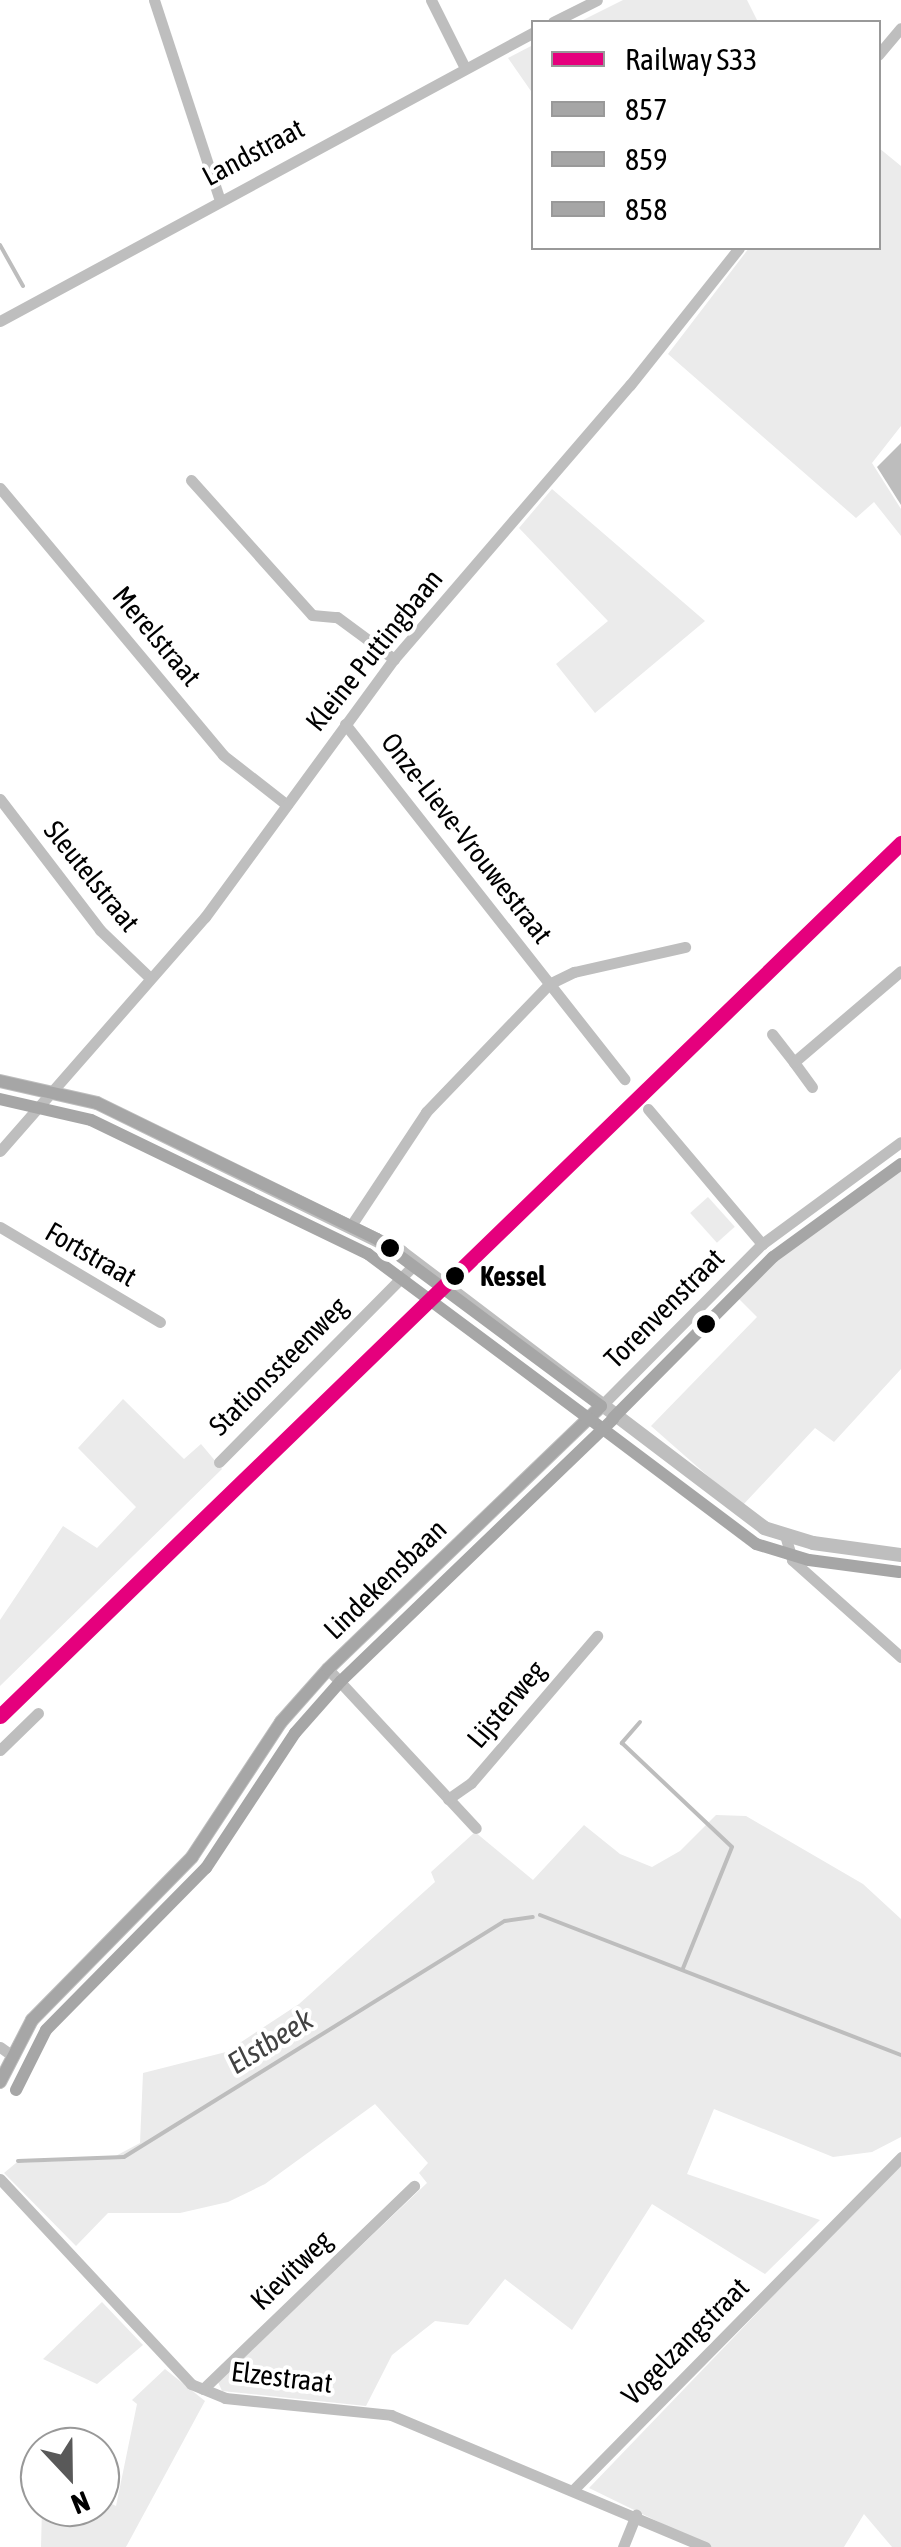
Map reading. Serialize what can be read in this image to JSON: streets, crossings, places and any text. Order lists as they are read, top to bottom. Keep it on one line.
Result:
{"streets":{"street":["Landstraat","Merelstraat","Kleine Puttingbaan","Onze-Lieve-Vrouwestraat","Sleutelstraat","Fortstraat","Torenvenstraat","Stationssteenweg","Lindekensbaan","Lijsterweg","Kievitweg","Vogelzangstraat","Elzestraat"]},"crossings":[["Merelstraat","Kleine Puttingbaan"],["Kleine Puttingbaan","Onze-Lieve-Vrouwestraat"],["Kleine Puttingbaan","Sleutelstraat"],["Torenvenstraat","Lindekensbaan"],["Kievitweg","Elzestraat"],["Vogelzangstraat","Elzestraat"]],"water":["Elstbeek"],"places":["Kessel"],"lines":["rail line S33","transit line 857","transit line 858","transit line 859"],"legend":["Railway S33","857","859","858"],"north":"bottom"}
